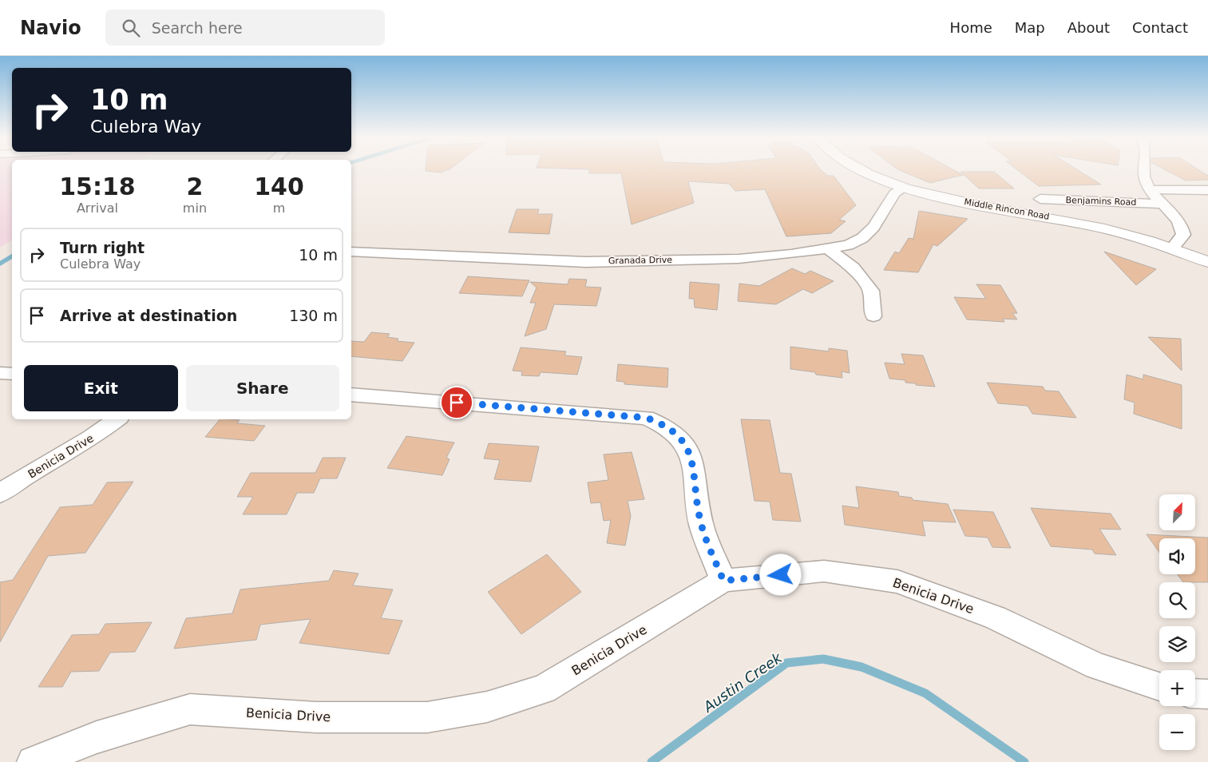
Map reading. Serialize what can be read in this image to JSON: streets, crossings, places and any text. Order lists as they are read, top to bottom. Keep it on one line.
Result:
{"streets":{"street":["Benjamins Road","Middle Rincon Road","Granada Drive","Benicia Drive"]},"crossings":[["Middle Rincon Road","Granada Drive"]],"water":["Austin Creek"],"north":"top right","page":{"header":"Navio","search":"Search here","nav":["Home","Map","About","Contact"],"turn":["10 m","Culebra Way"],"eta":["15:18","Arrival","2","min","140","m"],"list":[{"name":"Turn right","note":"Culebra Way","value":"10 m"},{"name":"Arrive at destination","value":"130 m"}],"buttons":["Exit","Share"],"map_buttons":["+","−"]}}
